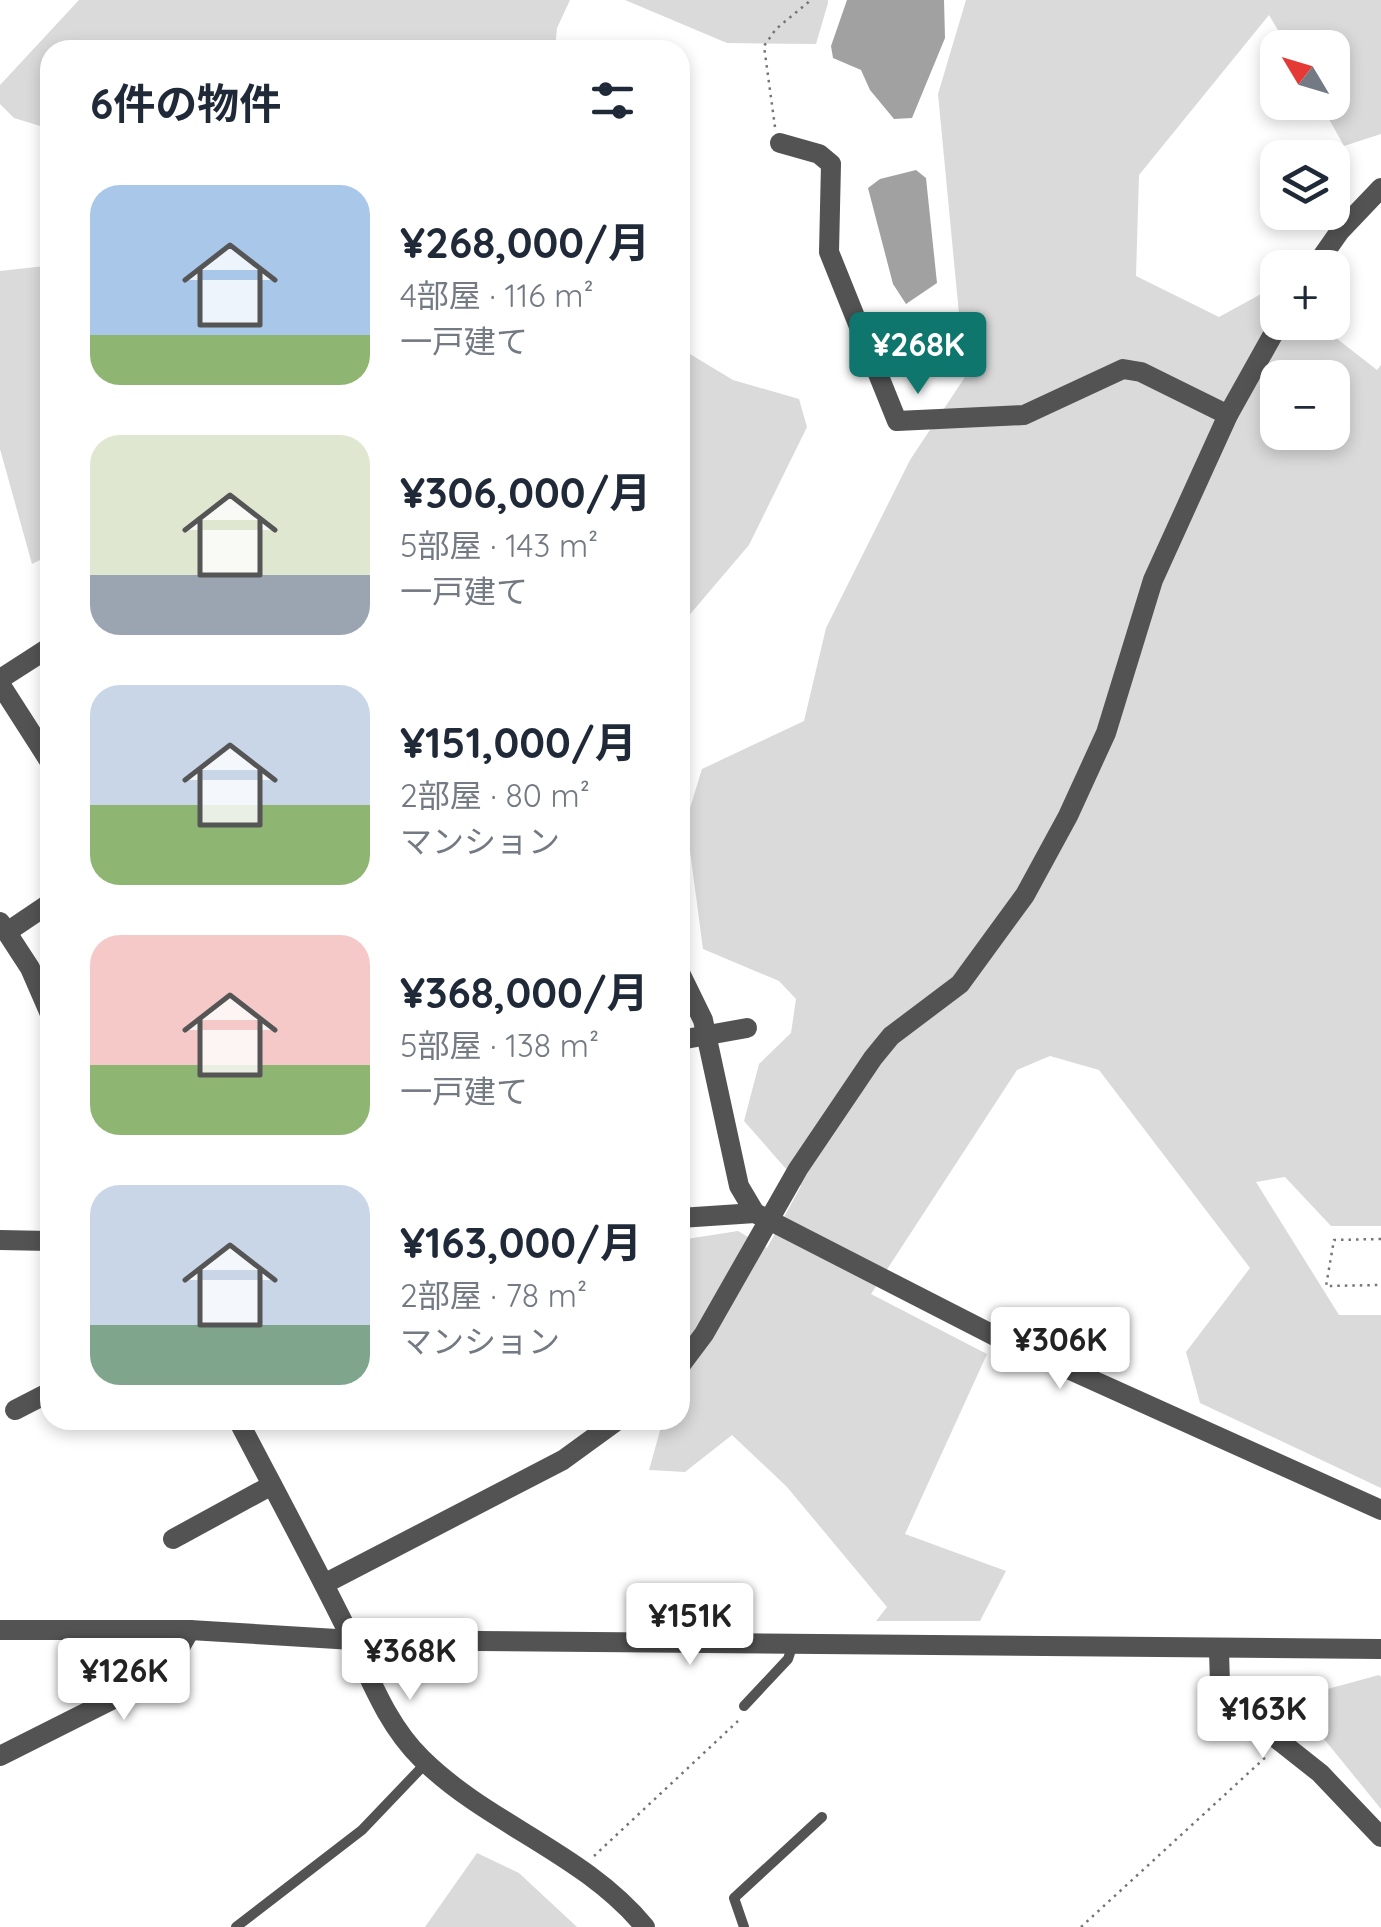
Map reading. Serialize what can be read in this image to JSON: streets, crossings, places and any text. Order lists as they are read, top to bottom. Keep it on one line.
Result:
{"north":"top left","page":{"map_buttons":["+","−"],"heading":"6件の物件","list":[{"name":"¥268,000/月","note":"4部屋 · 116 m² · 一戸建て"},{"name":"¥306,000/月","note":"5部屋 · 143 m² · 一戸建て"},{"name":"¥151,000/月","note":"2部屋 · 80 m² · マンション"},{"name":"¥368,000/月","note":"5部屋 · 138 m² · 一戸建て"},{"name":"¥163,000/月","note":"2部屋 · 78 m² · マンション"}],"price":["¥268K","¥306K","¥151K","¥368K","¥126K","¥163K"]}}
